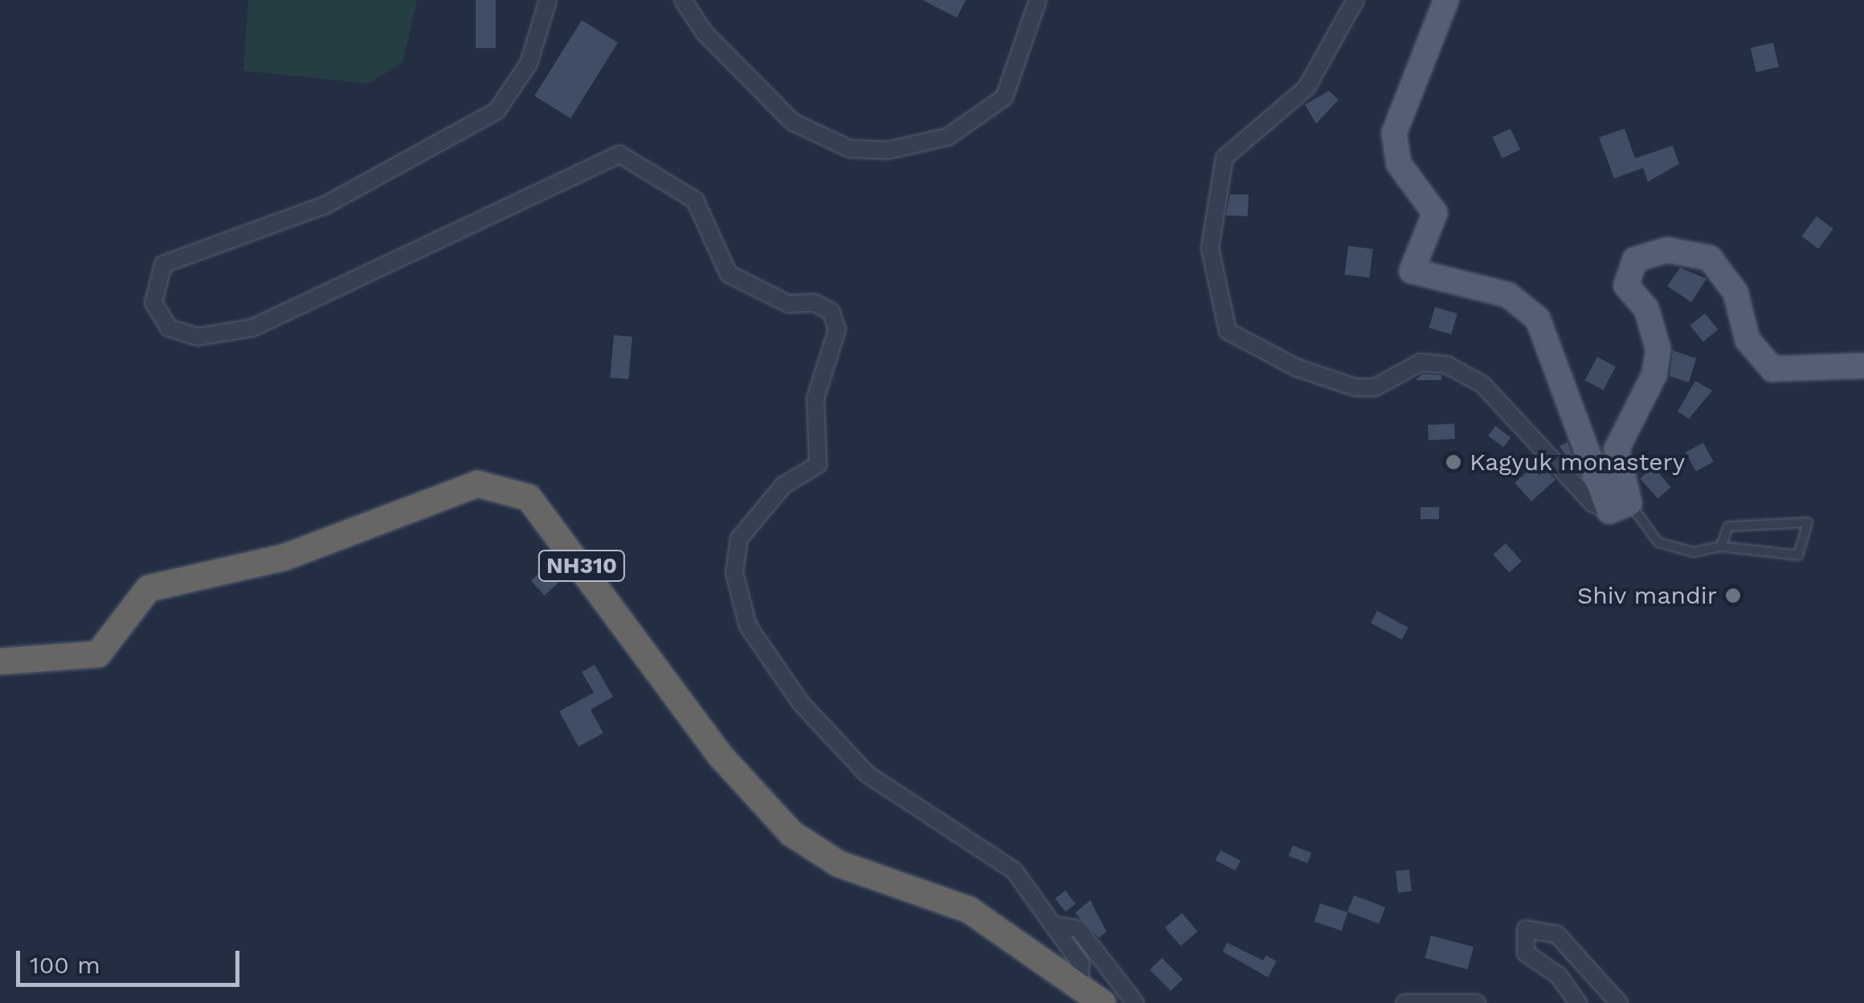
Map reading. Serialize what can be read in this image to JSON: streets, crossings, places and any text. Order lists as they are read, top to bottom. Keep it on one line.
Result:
{"streets":{"highway":["NH310"]},"places":["Kagyuk monastery","Shiv mandir"],"scale_bar":"100 m"}
